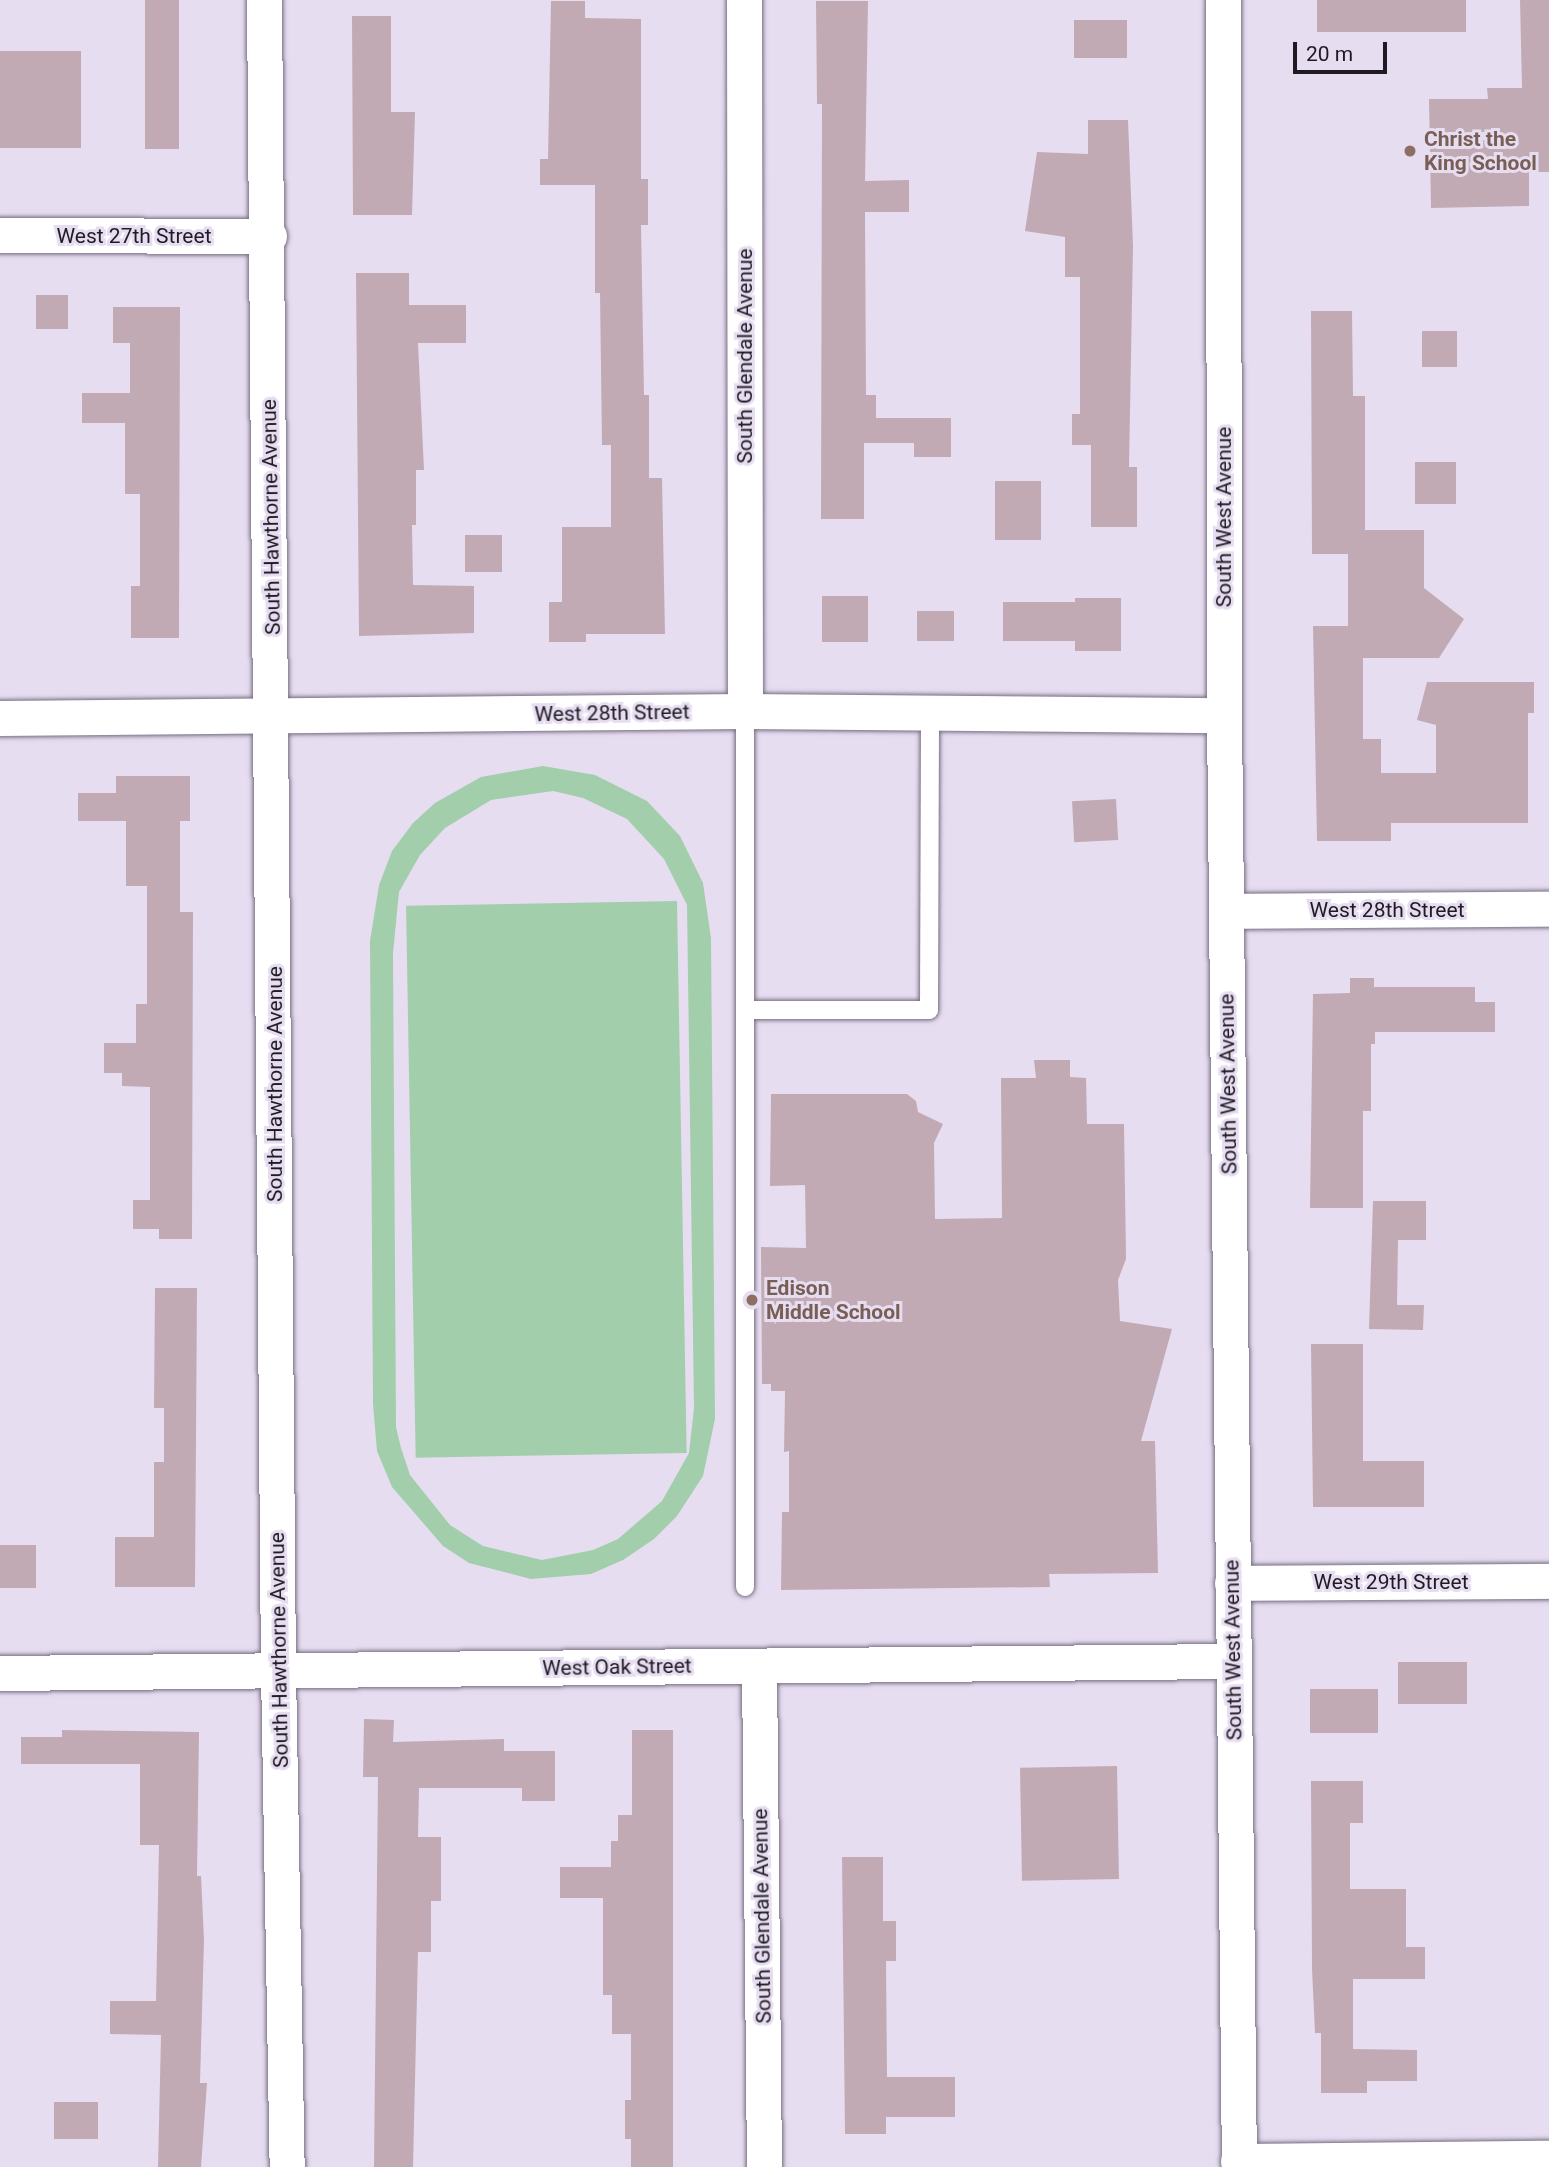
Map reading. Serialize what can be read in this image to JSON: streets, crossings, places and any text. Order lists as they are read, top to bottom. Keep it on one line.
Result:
{"streets":{"street":["West 27th Street","South Glendale Avenue","South Hawthorne Avenue","South West Avenue","West 28th Street","West 29th Street","West Oak Street"]},"crossings":[["West 27th Street","South Hawthorne Avenue"],["South Glendale Avenue","West 28th Street"],["South Glendale Avenue","West Oak Street"],["South Hawthorne Avenue","West 28th Street"],["South Hawthorne Avenue","West Oak Street"],["South West Avenue","West 28th Street"],["South West Avenue","West 29th Street"],["South West Avenue","West Oak Street"]],"places":["Christ the King School","Edison Middle School"],"scale_bar":"20 m"}
